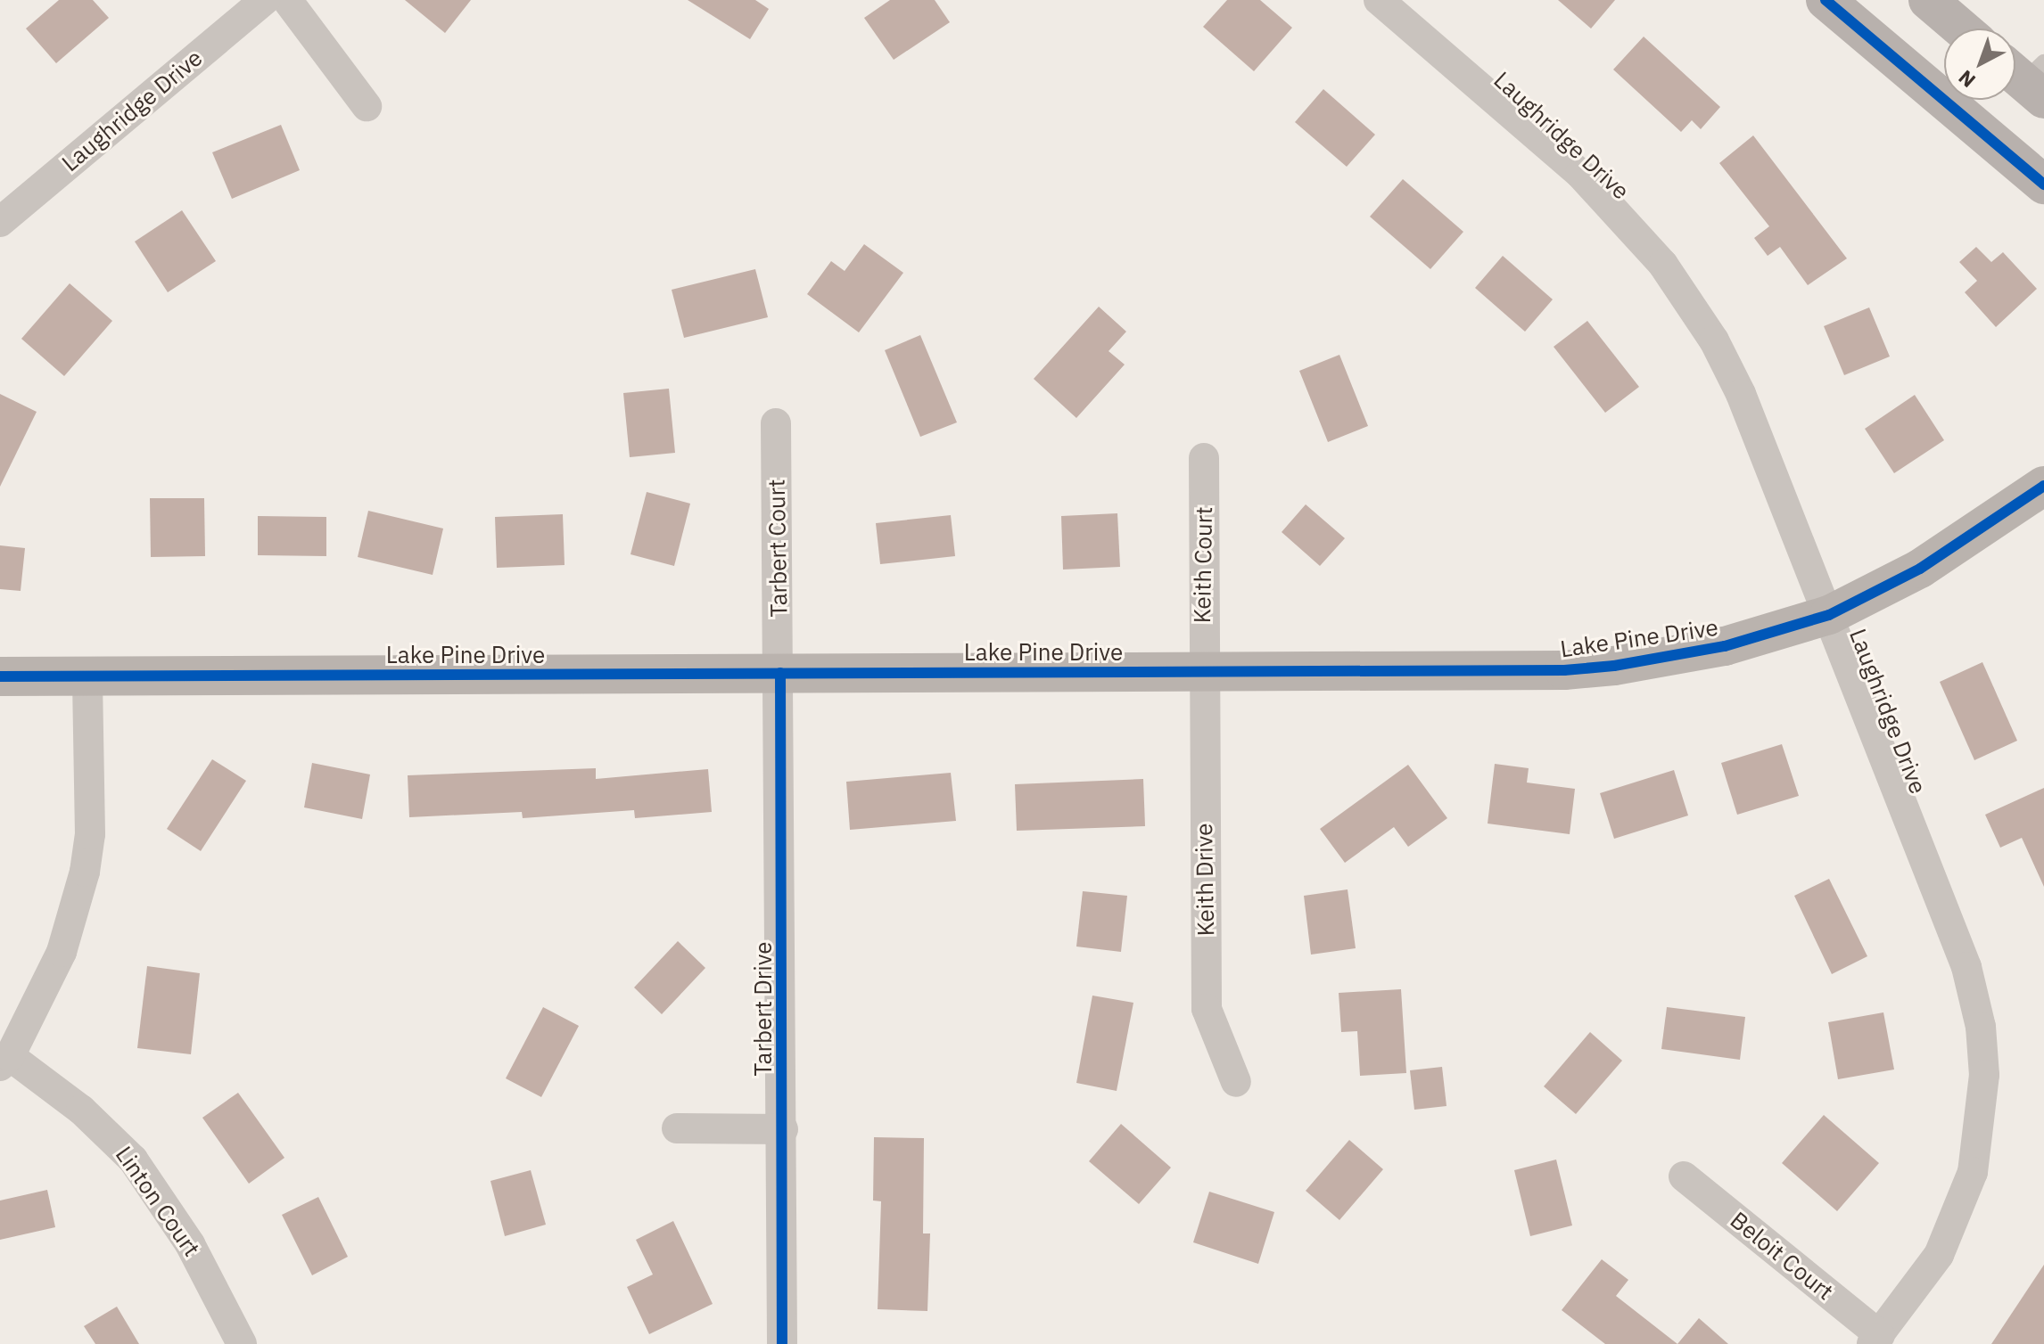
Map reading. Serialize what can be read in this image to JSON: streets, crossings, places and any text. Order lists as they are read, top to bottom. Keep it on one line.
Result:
{"streets":{"street":["Laughridge Drive","Tarbert Court","Keith Court","Lake Pine Drive","Keith Drive","Tarbert Drive","Linton Court","Beloit Court"]},"crossings":[["Laughridge Drive","Lake Pine Drive"],["Laughridge Drive","Beloit Court"],["Tarbert Court","Lake Pine Drive"],["Tarbert Court","Tarbert Drive"],["Keith Court","Lake Pine Drive"],["Keith Court","Keith Drive"],["Lake Pine Drive","Keith Drive"],["Lake Pine Drive","Tarbert Drive"]],"north":"bottom left"}
